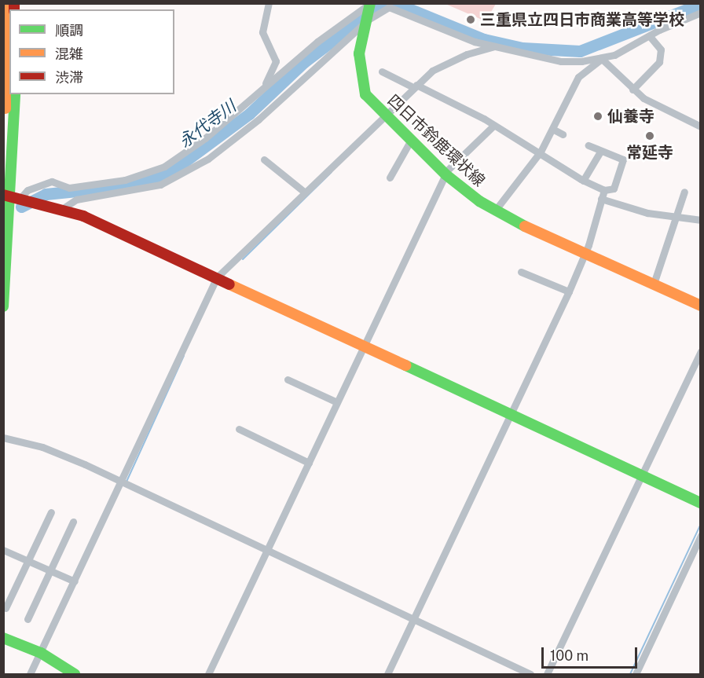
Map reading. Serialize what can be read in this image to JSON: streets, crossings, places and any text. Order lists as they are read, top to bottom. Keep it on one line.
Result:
{"streets":{"main road":["四日市鈴鹿環状線"]},"water":["永代寺川"],"places":["三重県立四日市商業高等学校","仙養寺","常延寺"],"legend":["順調","混雑","渋滞"],"scale_bar":"100 m"}
